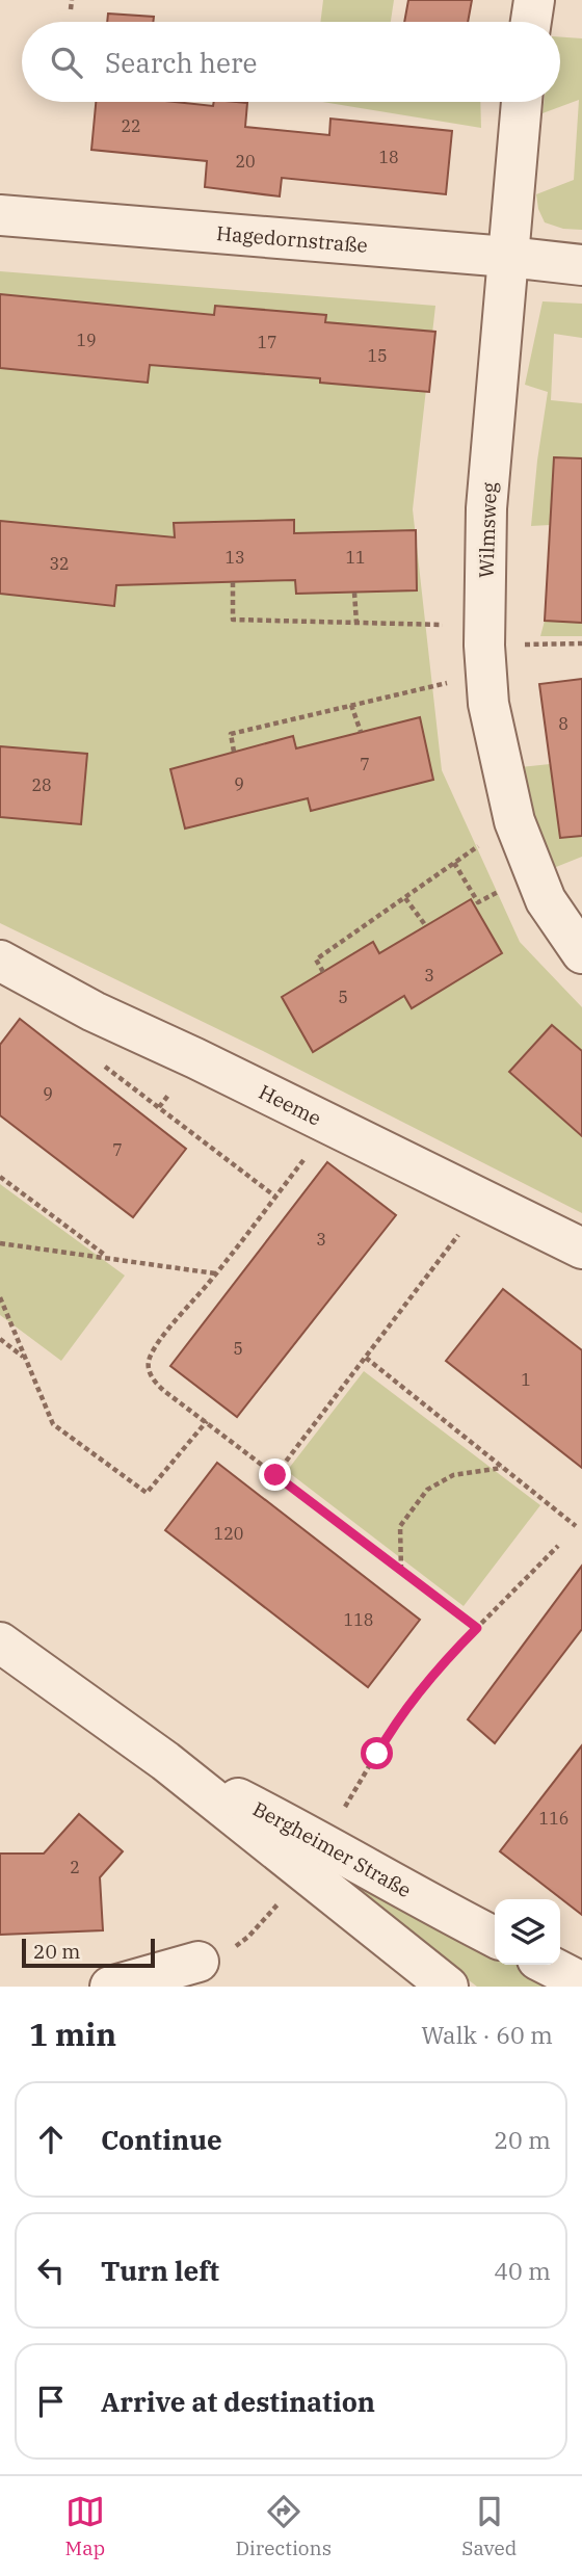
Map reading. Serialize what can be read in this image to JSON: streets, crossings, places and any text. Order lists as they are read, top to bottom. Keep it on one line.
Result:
{"streets":{"street":["Hagedornstraße","Wilmsweg","Heeme","Bergheimer Straße"]},"crossings":[["Hagedornstraße","Wilmsweg"]],"house_numbers":["22","18","20","19","17","15","13","11","32","8","7","9","28","3","5","9","7","3","5","1","120","118","116","2"],"scale_bar":"20 m","page":{"search":"Search here","scale":"20 m","heading":["1 min","Walk · 60 m"],"list":[["Continue","20 m"],["Turn left","40 m"],"Arrive at destination"],"nav":["Map","Directions","Saved"]}}
